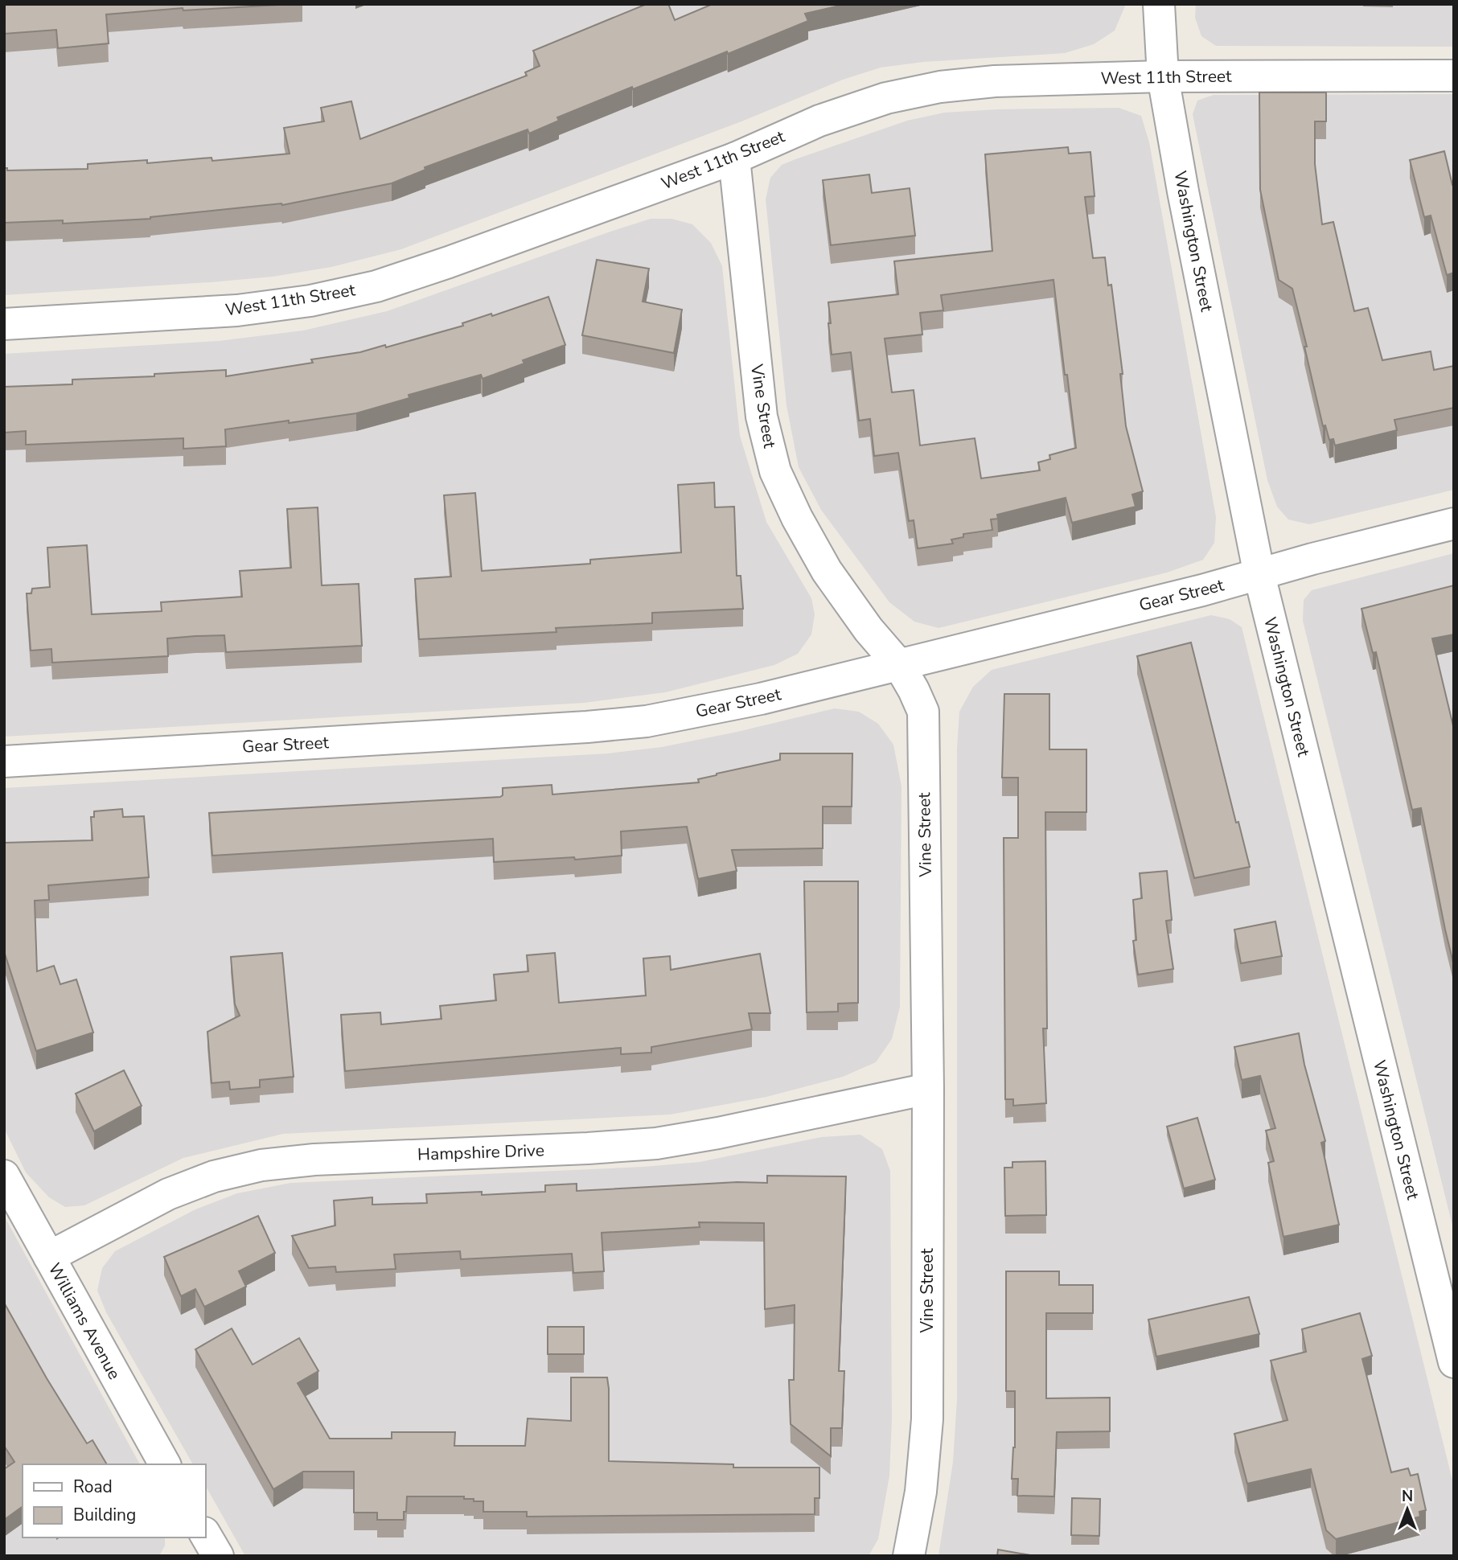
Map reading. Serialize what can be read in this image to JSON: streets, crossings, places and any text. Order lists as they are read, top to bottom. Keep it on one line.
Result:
{"streets":{"street":["West 11th Street","Washington Street","Vine Street","Gear Street","Hampshire Drive","Williams Avenue"]},"crossings":[["West 11th Street","Washington Street"],["West 11th Street","Vine Street"],["Washington Street","Gear Street"],["Vine Street","Gear Street"],["Vine Street","Hampshire Drive"],["Hampshire Drive","Williams Avenue"]],"legend":["Road","Building"],"north":"top"}
